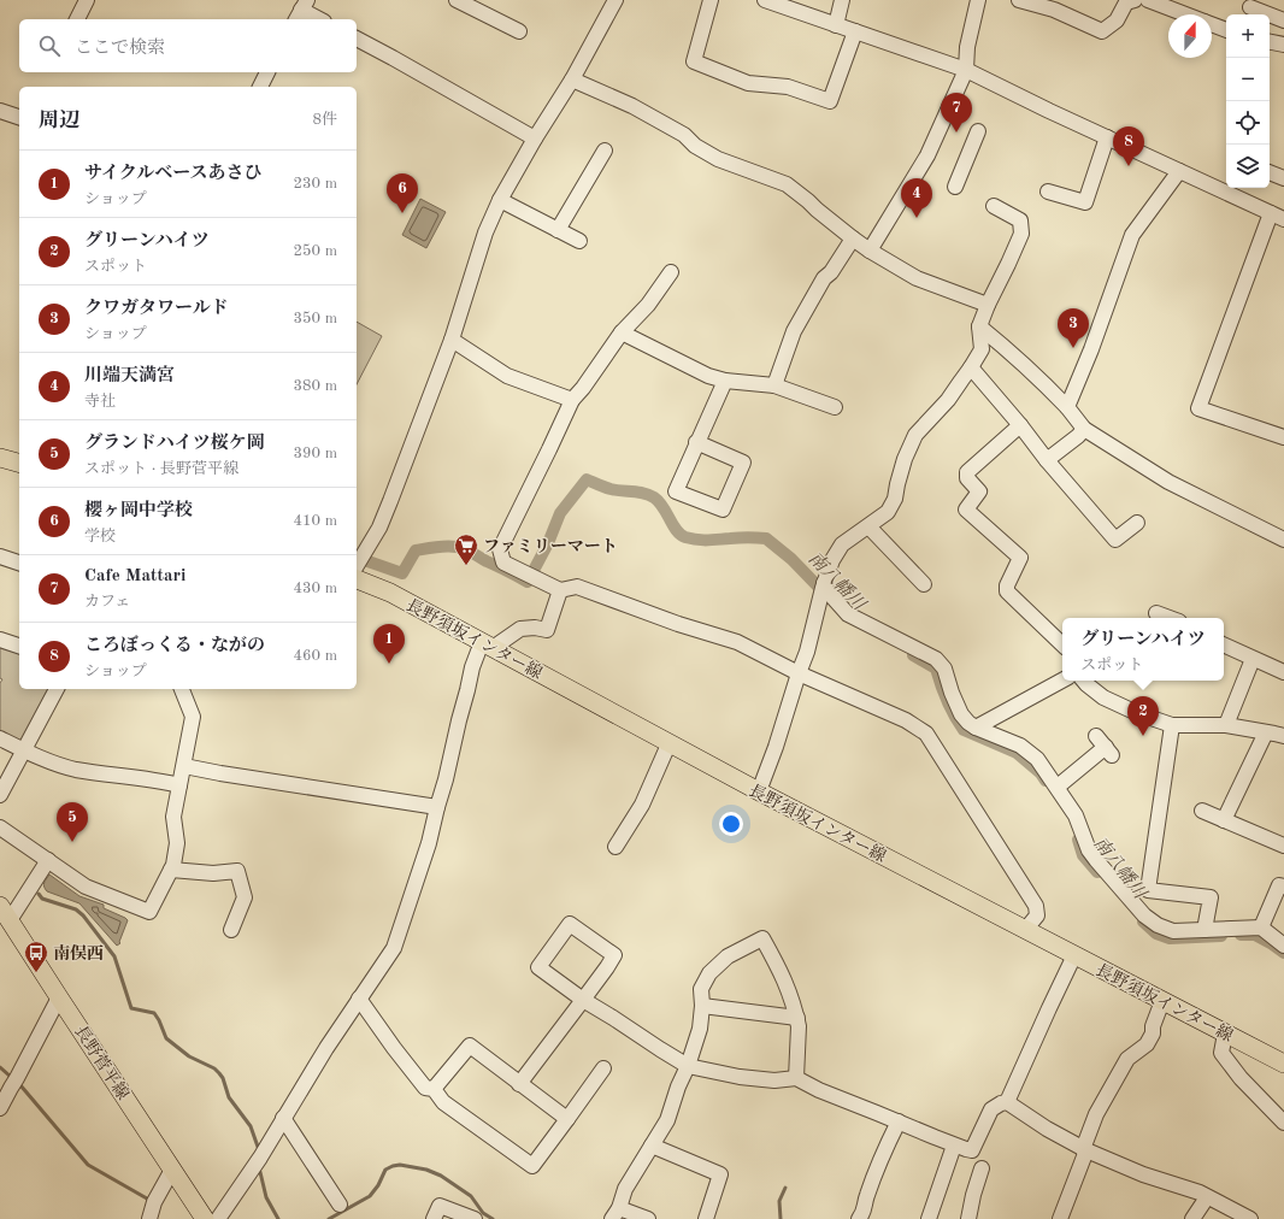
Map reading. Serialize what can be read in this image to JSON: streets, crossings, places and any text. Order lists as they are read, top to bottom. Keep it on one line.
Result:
{"streets":{"main road":["長野須坂インター線","長野菅平線"]},"water":["南八幡川"],"places":{"supermarket":["ファミリーマート"],"bus stop":["南俣西"]},"north":"top","page":{"map_buttons":["+","−"],"search":"ここで検索","heading":["周辺","8件"],"pins":["7","8","6","4","3","1","2","5"],"list":[{"mark":"1","name":"サイクルベースあさひ","note":"ショップ","value":"230 m"},{"mark":"2","name":"グリーンハイツ","note":"スポット","value":"250 m"},{"mark":"3","name":"クワガタワールド","note":"ショップ","value":"350 m"},{"mark":"4","name":"川端天満宮","note":"寺社","value":"380 m"},{"mark":"5","name":"グランドハイツ桜ケ岡","note":"スポット · 長野菅平線","value":"390 m"},{"mark":"6","name":"櫻ヶ岡中学校","note":"学校","value":"410 m"},{"mark":"7","name":"Cafe Mattari","note":"カフェ","value":"430 m"},{"mark":"8","name":"ころぼっくる・ながの","note":"ショップ","value":"460 m"}],"popup":["グリーンハイツ","スポット"]}}
